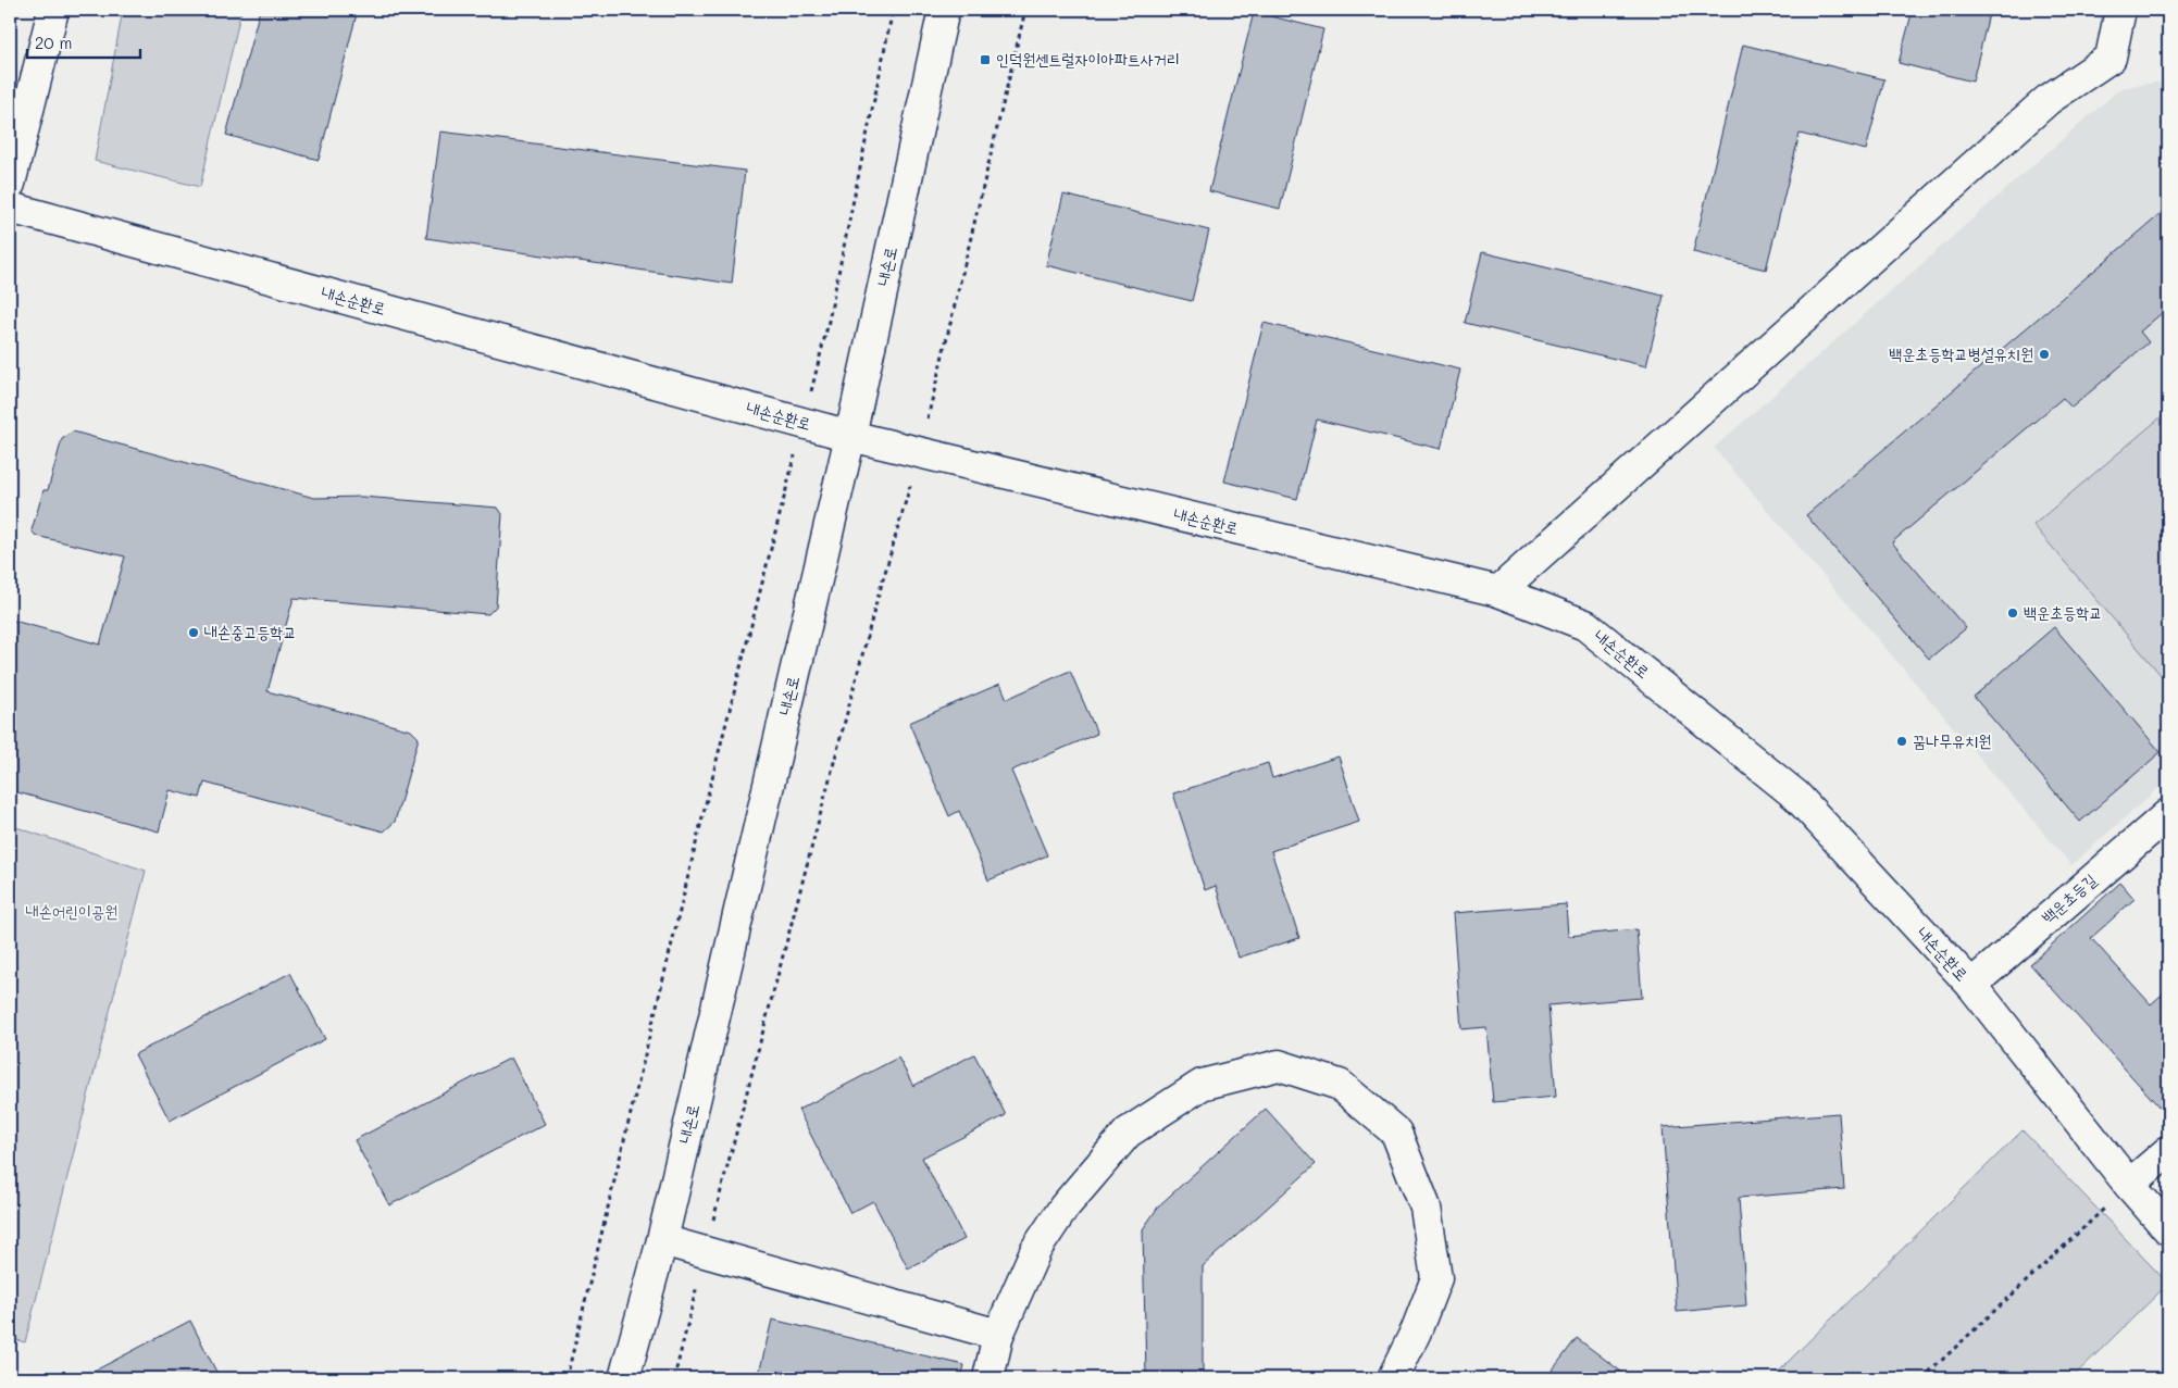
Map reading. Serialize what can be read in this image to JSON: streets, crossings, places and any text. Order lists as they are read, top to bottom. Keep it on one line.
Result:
{"streets":{"street":["내손로","내손순환로","백운초등길"]},"crossings":[["내손로","내손순환로"],["내손순환로","백운초등길"]],"parks":["내손어린이공원"],"places":{"transit":["인덕원센트럴자이아파트사거리"],"other":["백운초등학교병설유치원","백운초등학교","내손중고등학교","꿈나무유치원"]},"scale_bar":"20 m"}
